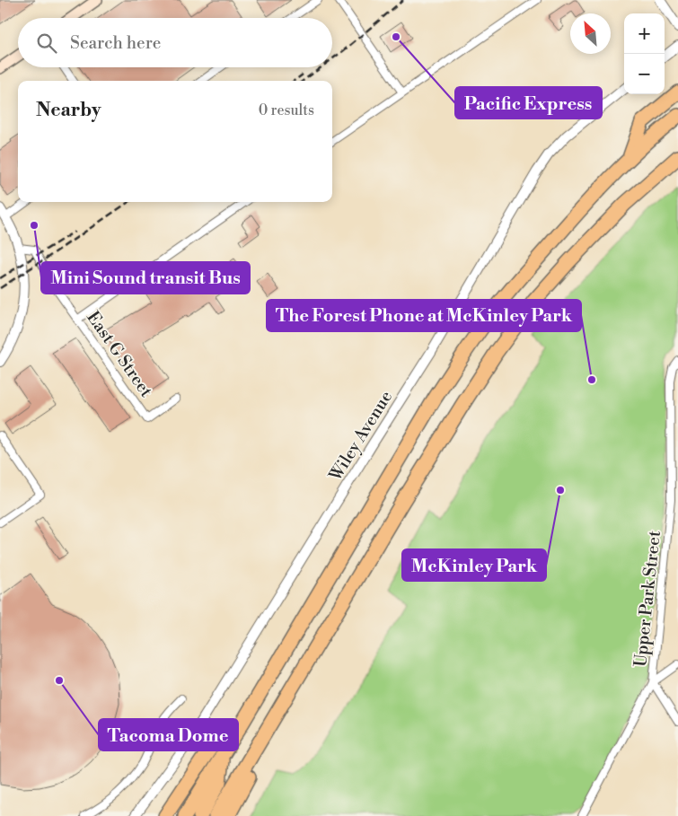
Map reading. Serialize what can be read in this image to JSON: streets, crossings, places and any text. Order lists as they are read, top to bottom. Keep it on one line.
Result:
{"streets":{"street":["East G Street","Wiley Avenue","Upper Park Street"]},"places":["Pacific Express","Mini Sound transit Bus","The Forest Phone at McKinley Park","McKinley Park","Tacoma Dome"],"north":"top left","page":{"map_buttons":["+","−"],"search":"Search here","heading":["Nearby","0 results"]}}
